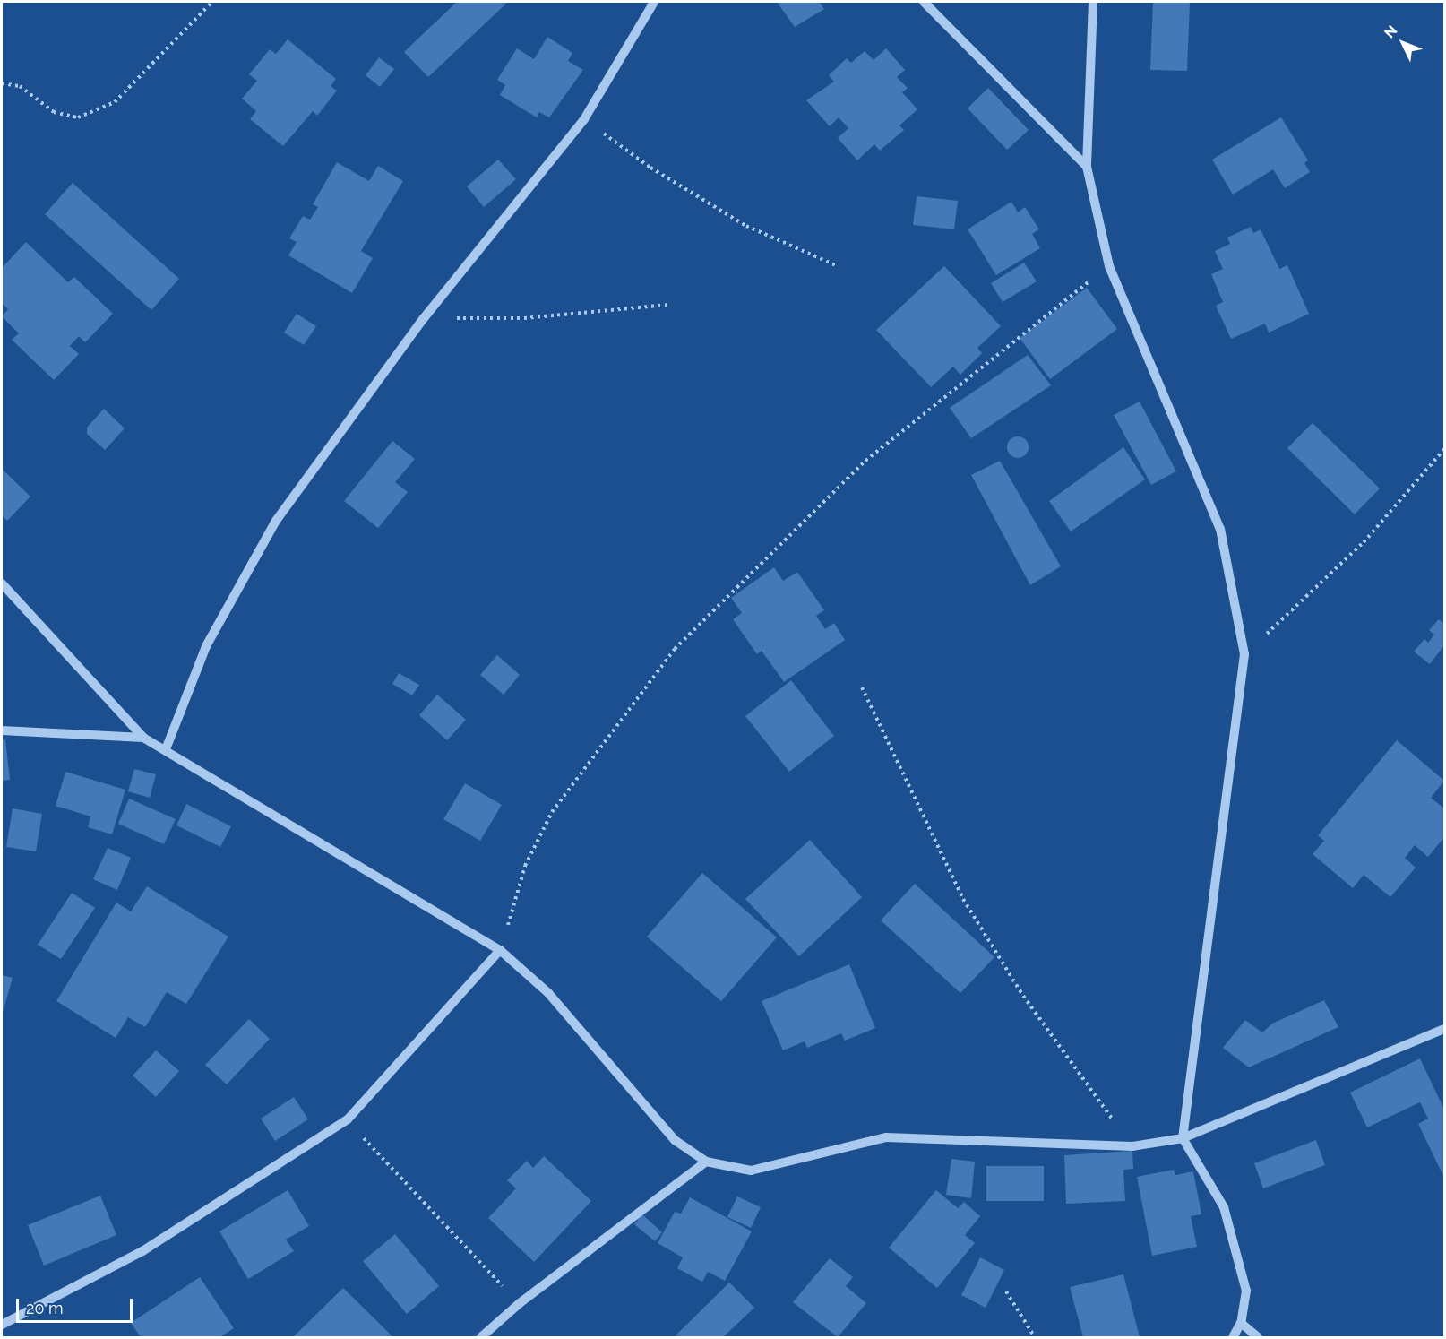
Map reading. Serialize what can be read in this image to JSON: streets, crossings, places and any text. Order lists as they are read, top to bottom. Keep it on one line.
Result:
{"scale_bar":"20 m","north":"top left"}
